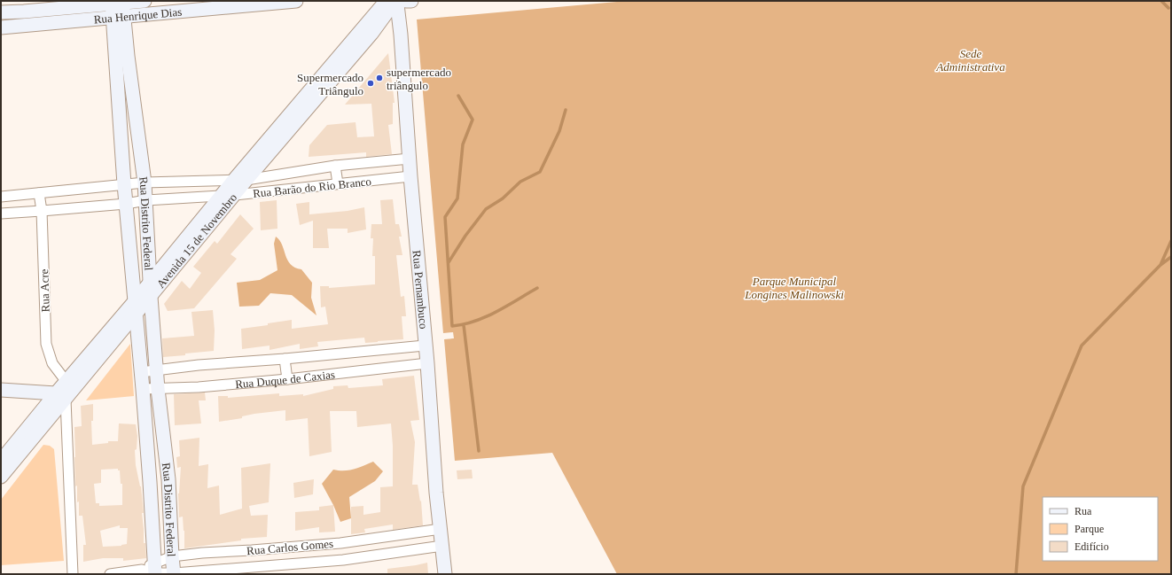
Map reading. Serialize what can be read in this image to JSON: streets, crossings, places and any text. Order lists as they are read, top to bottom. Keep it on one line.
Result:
{"streets":{"street":["Rua Henrique Dias","Rua Barão do Rio Branco","Rua Distrito Federal","Avenida 15 de Novembro","Rua Pernambuco","Rua Acre","Rua Duque de Caxias","Rua Carlos Gomes"]},"crossings":[["Rua Henrique Dias","Rua Distrito Federal"],["Rua Barão do Rio Branco","Rua Distrito Federal"],["Rua Barão do Rio Branco","Avenida 15 de Novembro"],["Rua Barão do Rio Branco","Rua Pernambuco"],["Rua Barão do Rio Branco","Rua Acre"],["Rua Distrito Federal","Avenida 15 de Novembro"],["Rua Distrito Federal","Rua Duque de Caxias"],["Rua Distrito Federal","Rua Carlos Gomes"],["Avenida 15 de Novembro","Rua Pernambuco"],["Avenida 15 de Novembro","Rua Acre"],["Rua Pernambuco","Rua Duque de Caxias"],["Rua Pernambuco","Rua Carlos Gomes"]],"parks":["Sede Administrativa","Parque Municipal Longines Malinowski"],"places":["supermercado triângulo","Supermercado Triângulo"],"legend":["Rua","Parque","Edifício"]}
